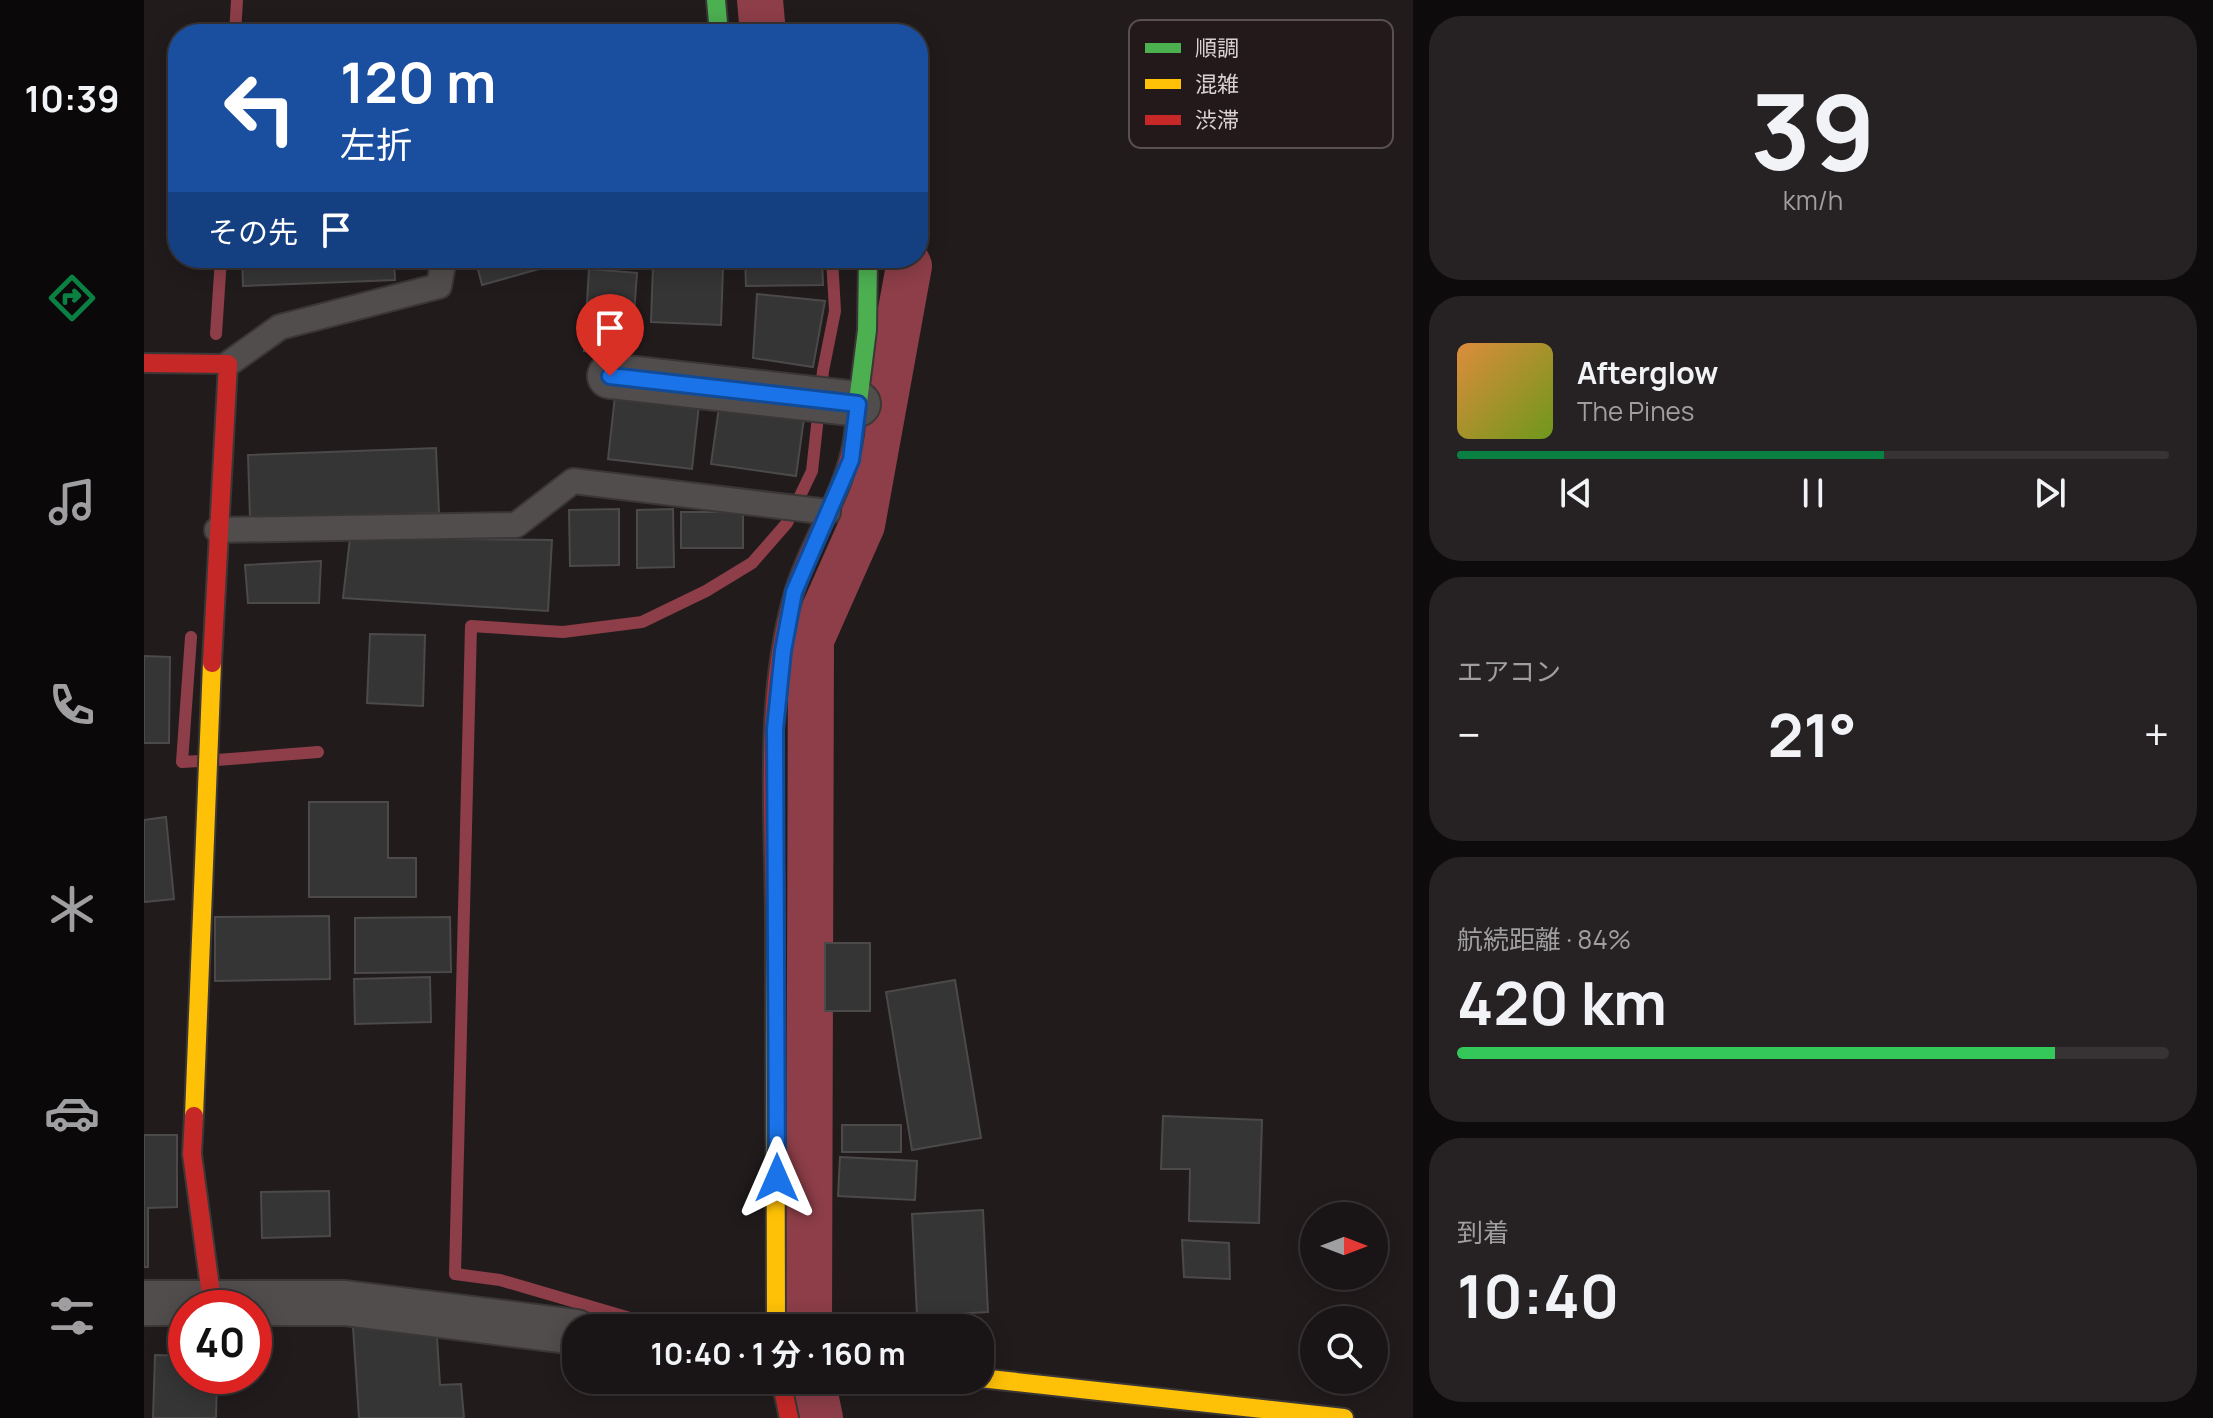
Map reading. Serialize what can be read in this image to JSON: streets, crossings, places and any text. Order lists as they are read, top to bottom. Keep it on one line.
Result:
{"legend":["順調","混雑","渋滞"],"north":"right","page":{"tabs":"10:39","tile":[["39","km/h"],"エアコン",["航続距離 · 84%","420 km"],["到着","10:40"]],"turn":["120 m","左折"],"then":"その先","song":["Afterglow","The Pines"],"heat":["−","21°","+"],"limit":"40","trip":"10:40 · 1 分 · 160 m"}}
